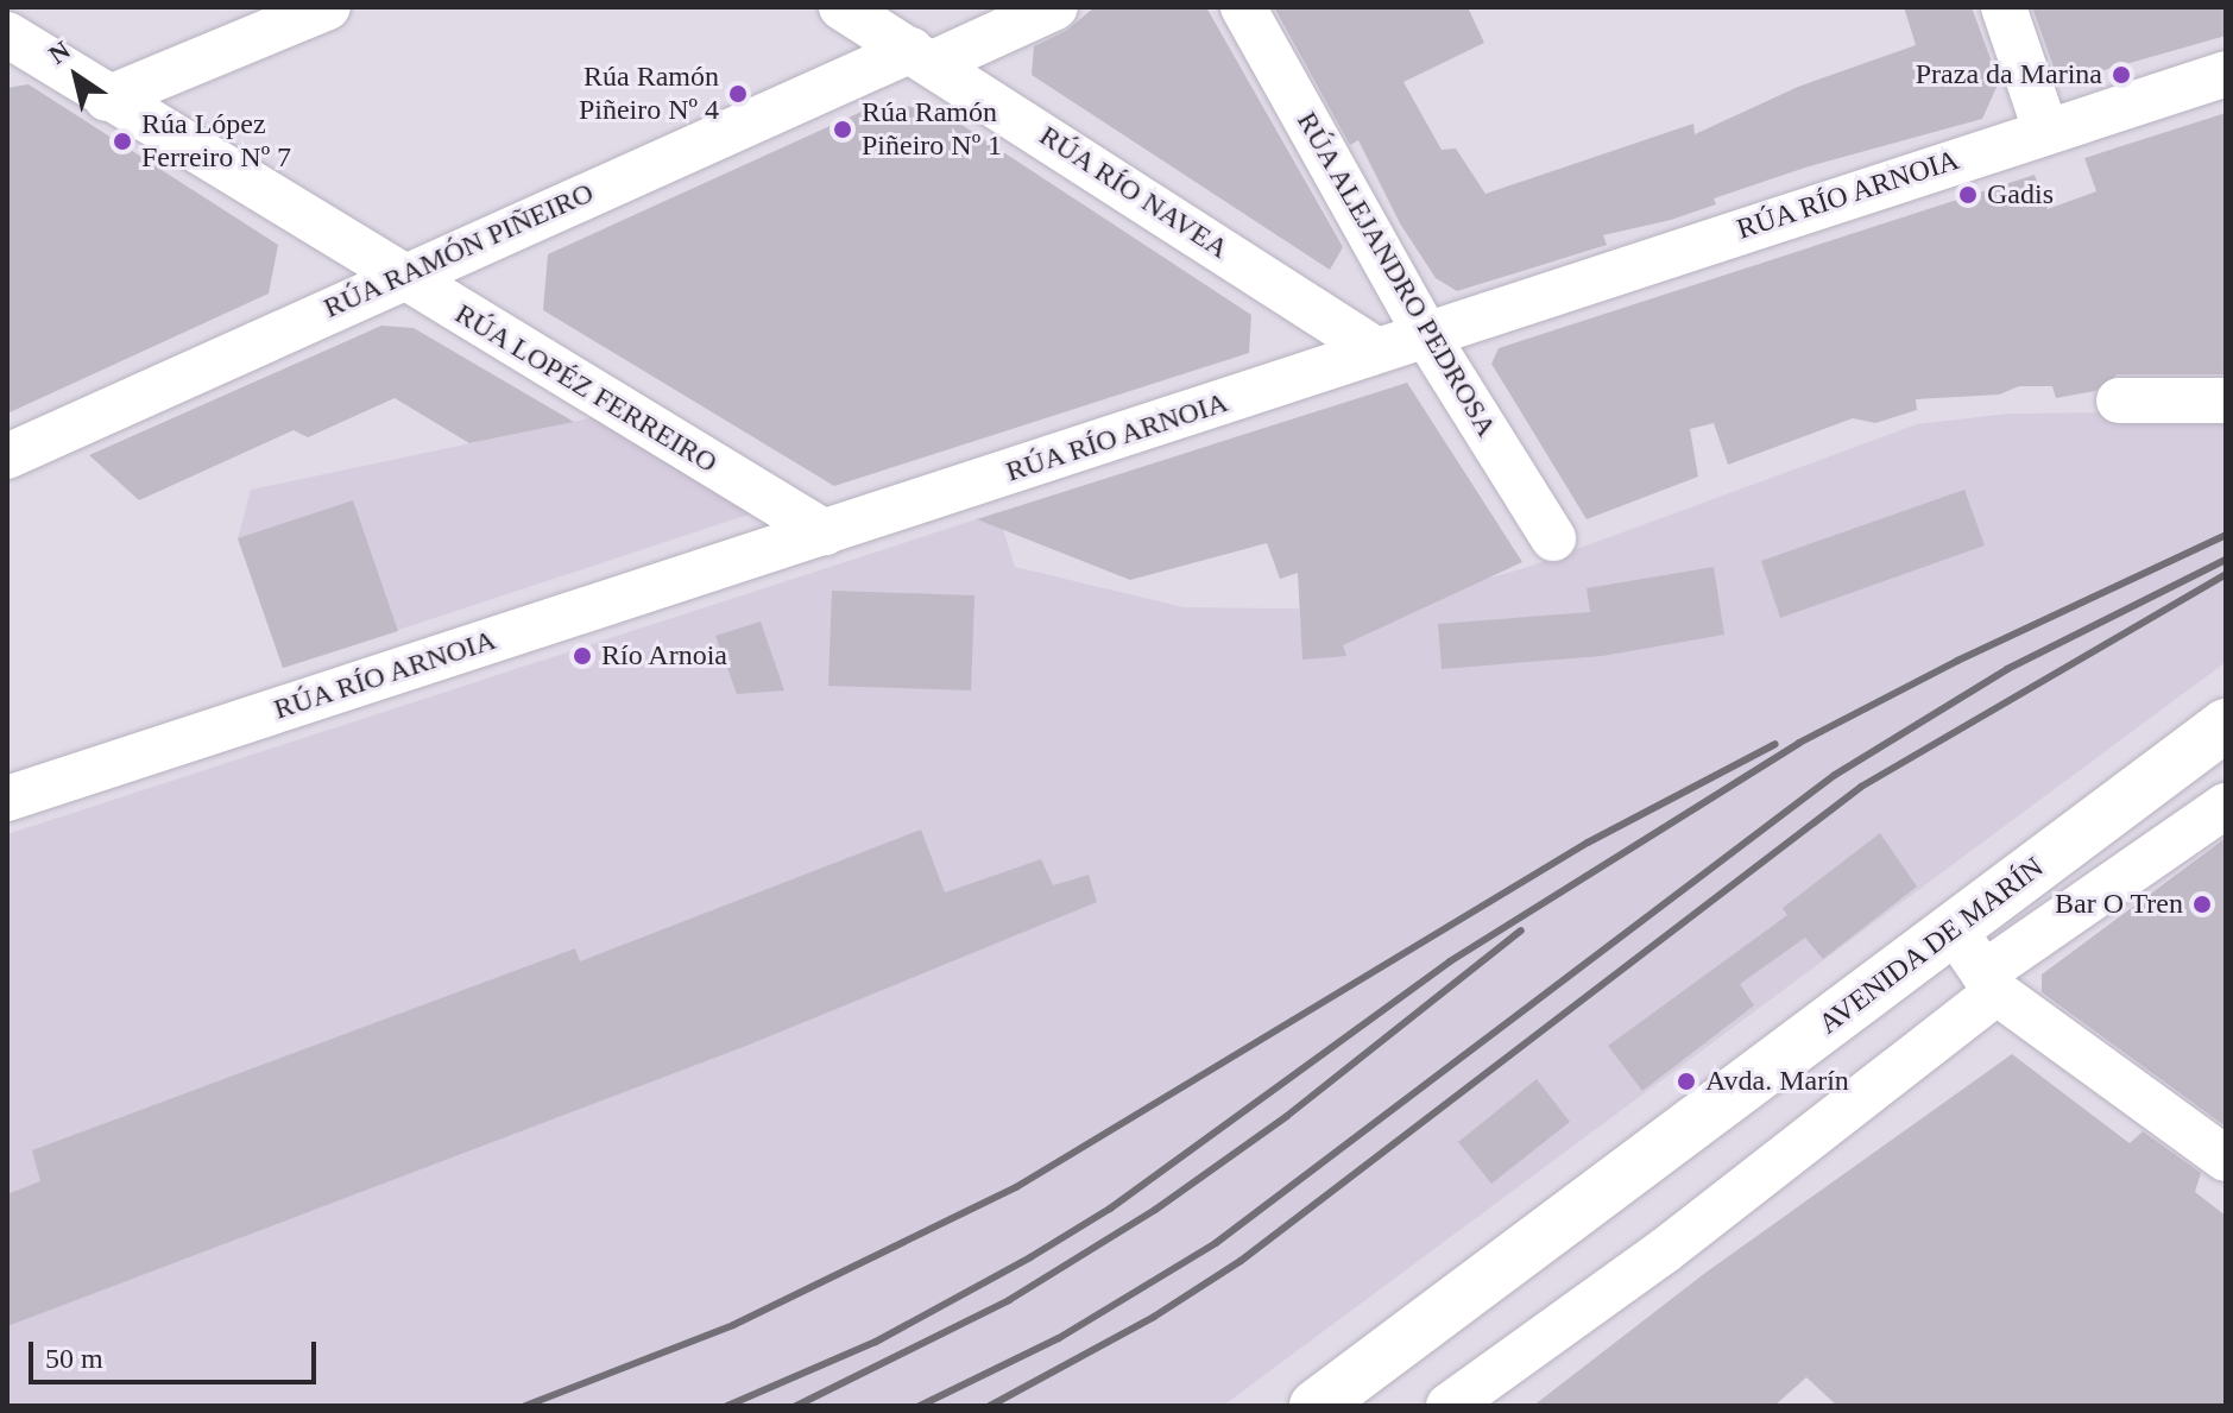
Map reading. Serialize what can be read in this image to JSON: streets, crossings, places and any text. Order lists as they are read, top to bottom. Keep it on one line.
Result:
{"streets":{"main road":["AVENIDA DE MARÍN"],"street":["RÚA RÍO NAVEA","RÚA RÍO ARNOIA","RÚA RAMÓN PIÑEIRO","RÚA ALEJANDRO PEDROSA","RÚA LOPÉZ FERREIRO"]},"crossings":[["RÚA RÍO NAVEA","RÚA RÍO ARNOIA"],["RÚA RÍO NAVEA","RÚA RAMÓN PIÑEIRO"],["RÚA RÍO ARNOIA","RÚA ALEJANDRO PEDROSA"],["RÚA RÍO ARNOIA","RÚA LOPÉZ FERREIRO"],["RÚA RAMÓN PIÑEIRO","RÚA LOPÉZ FERREIRO"]],"places":["Praza da Marina","Rúa Ramón Piñeiro Nº 4","Rúa Ramón Piñeiro Nº 1","Rúa López Ferreiro Nº 7","Gadis","Río Arnoia","Bar O Tren","Avda. Marín"],"scale_bar":"50 m","north":"top left"}
